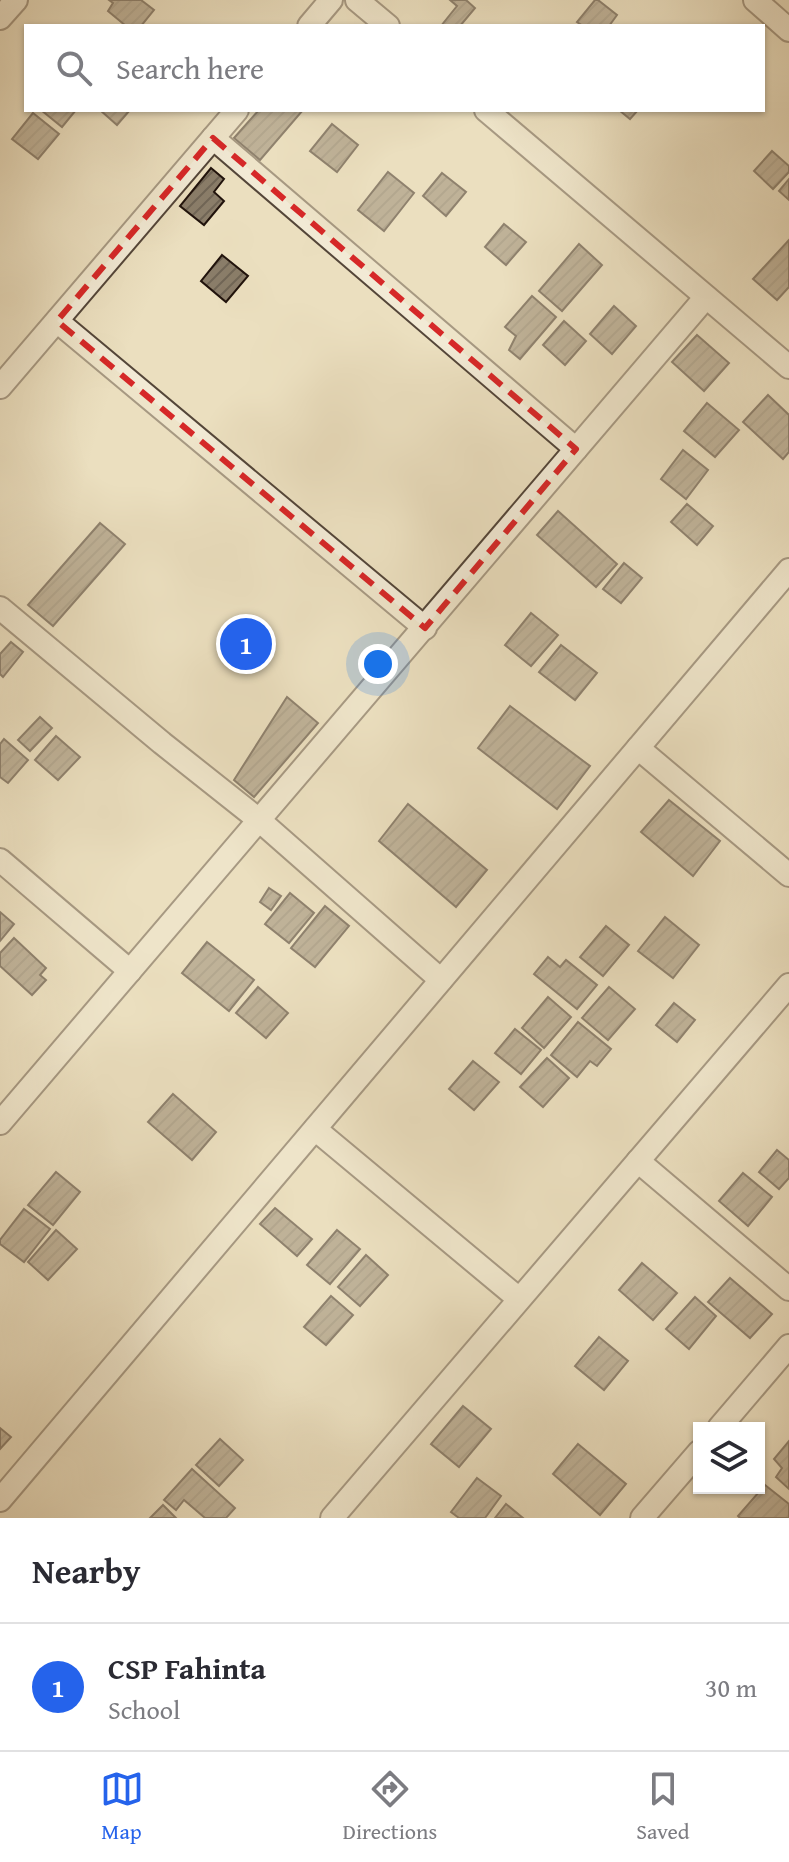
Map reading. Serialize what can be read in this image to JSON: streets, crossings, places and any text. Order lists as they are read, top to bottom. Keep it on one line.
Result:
{"page":{"search":"Search here","pins":"1","heading":"Nearby","list":[{"mark":"1","name":"CSP Fahinta","note":"School","value":"30 m"}],"nav":["Map","Directions","Saved"]}}
